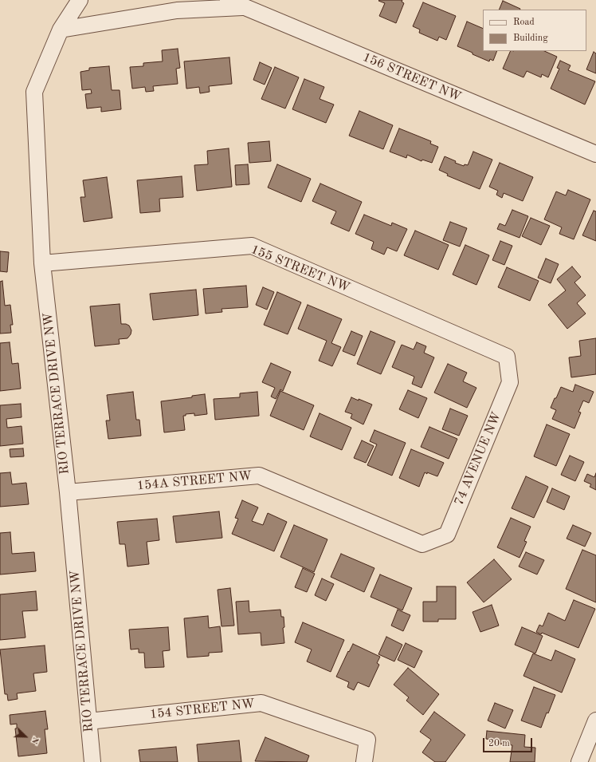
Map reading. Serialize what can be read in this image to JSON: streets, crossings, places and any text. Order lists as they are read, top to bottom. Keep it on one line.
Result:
{"streets":{"street":["156 STREET NW","155 STREET NW","RIO TERRACE DRIVE NW","74 AVENUE NW","154A STREET NW","154 STREET NW"]},"crossings":[["155 STREET NW","RIO TERRACE DRIVE NW"],["155 STREET NW","74 AVENUE NW"],["RIO TERRACE DRIVE NW","154A STREET NW"],["RIO TERRACE DRIVE NW","154 STREET NW"],["74 AVENUE NW","154A STREET NW"]],"legend":["Road","Building"],"scale_bar":"20 m","north":"bottom right"}
